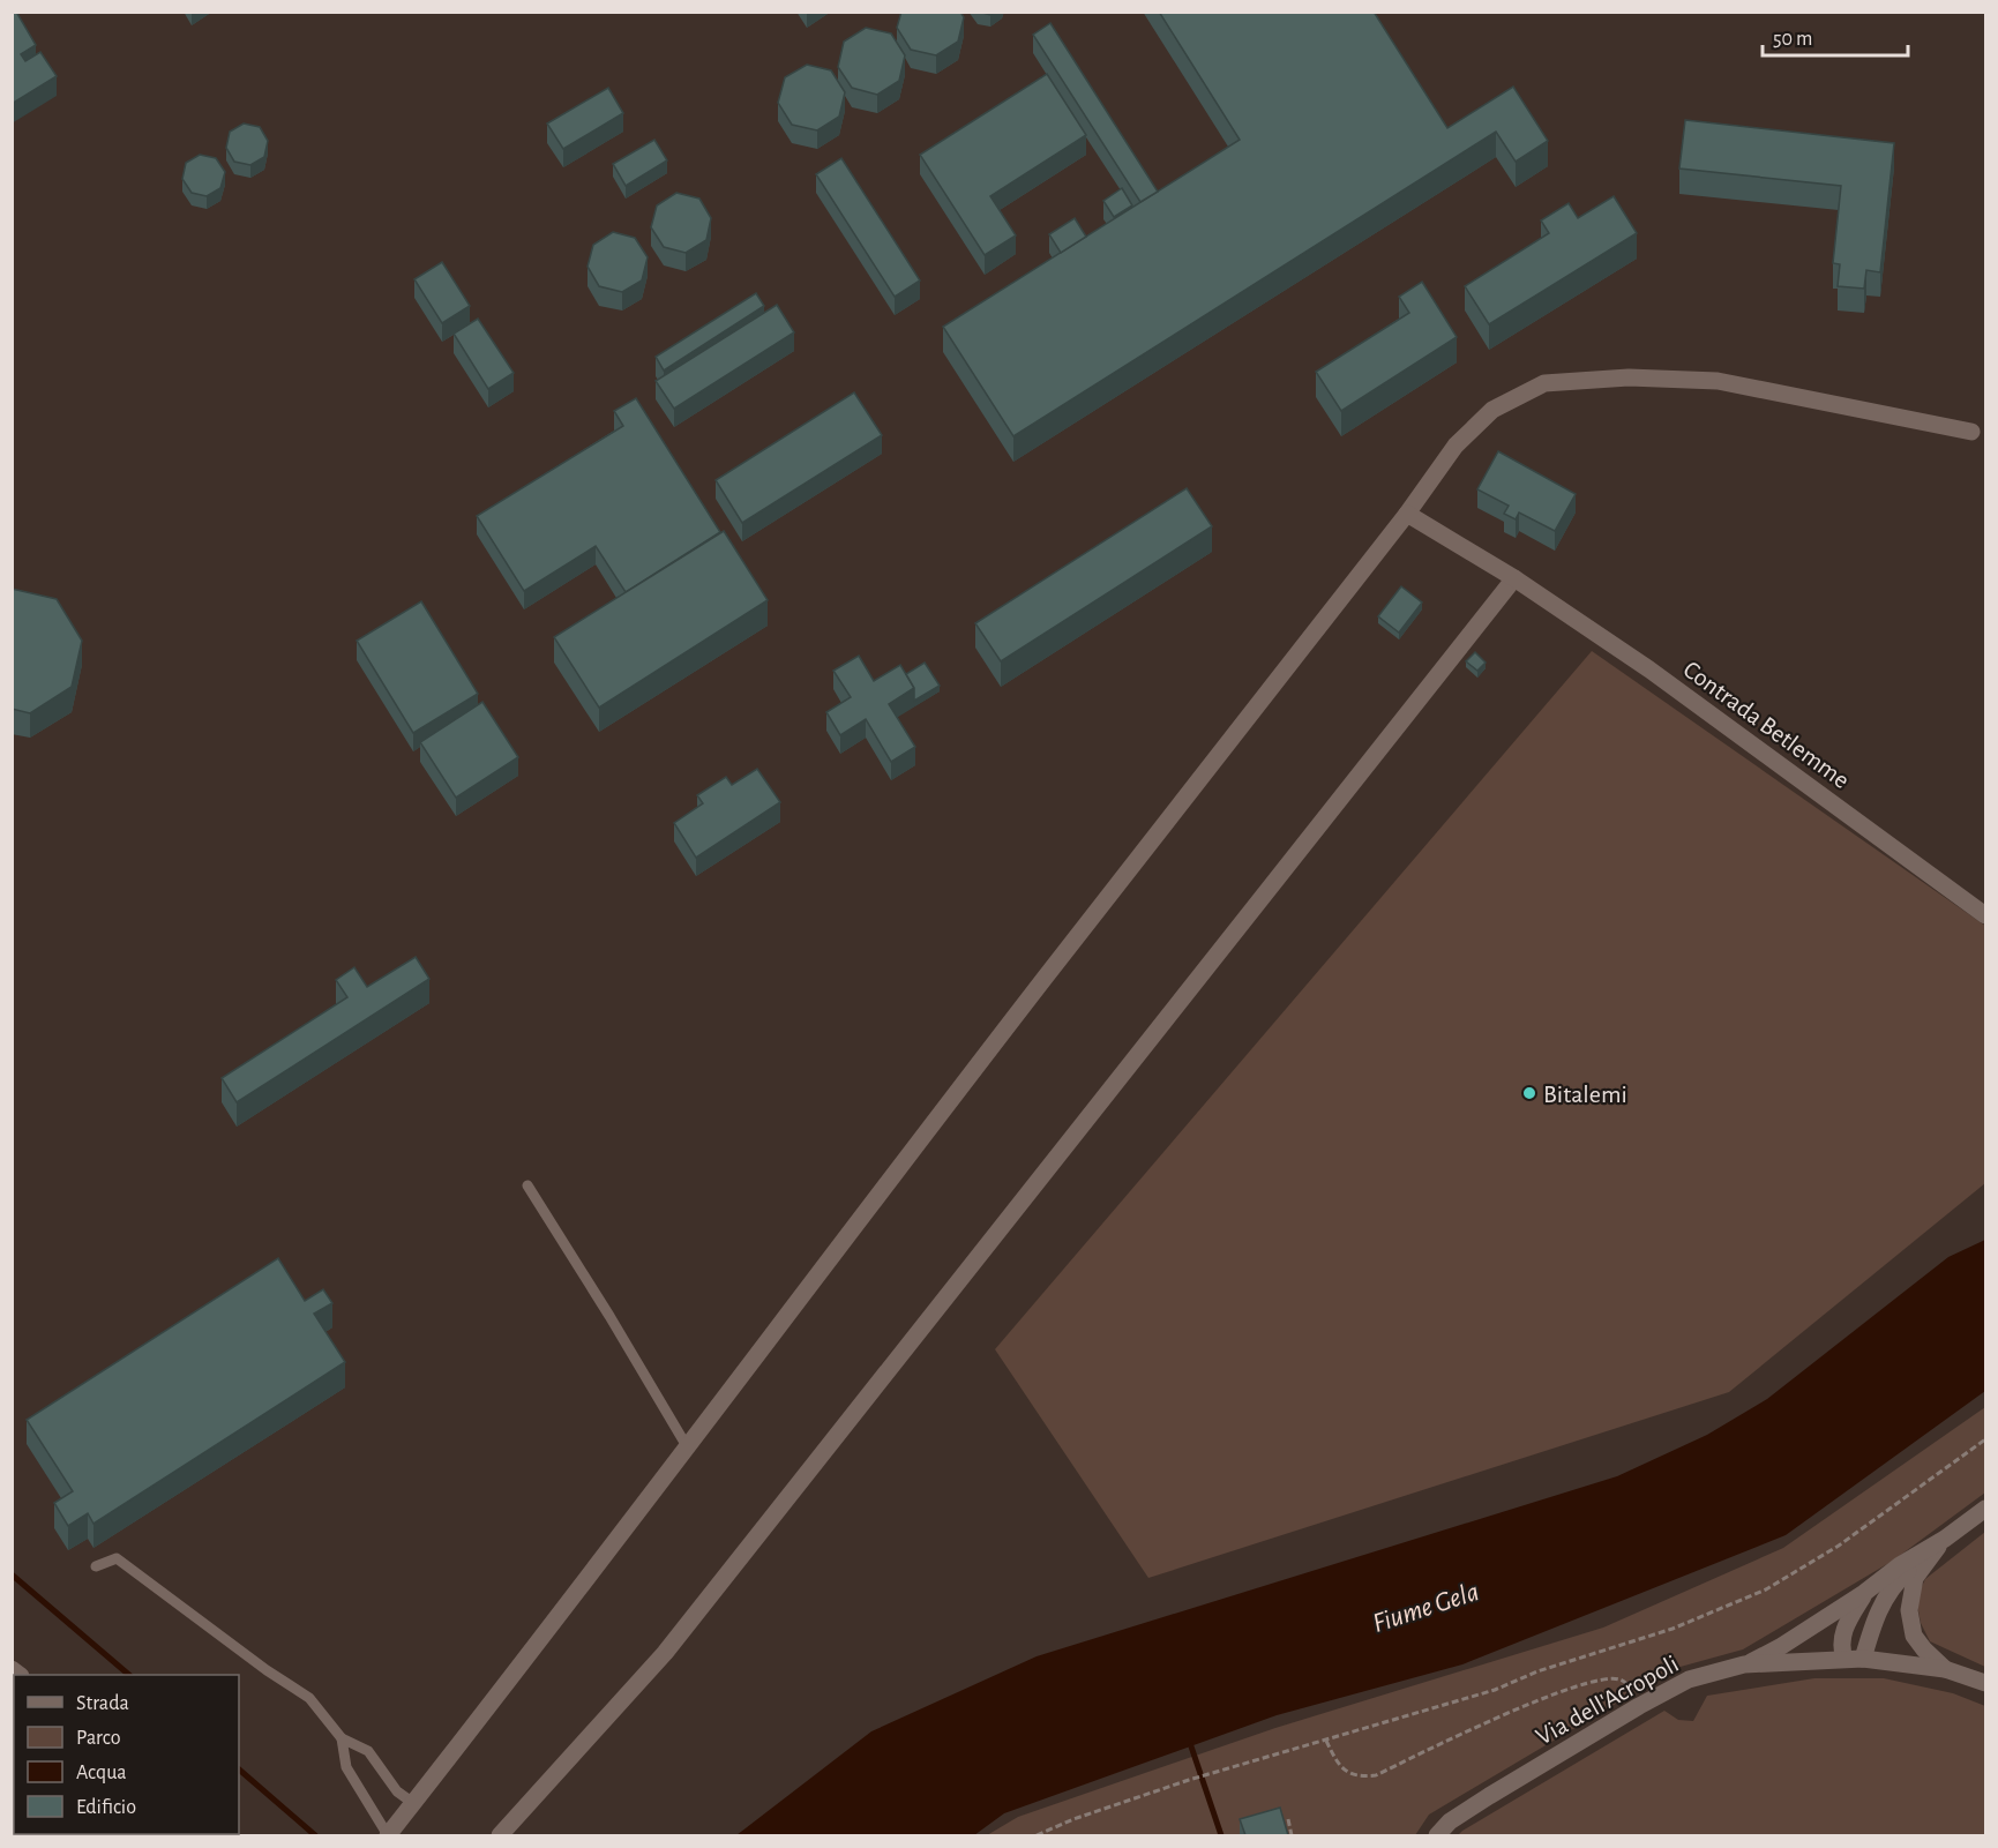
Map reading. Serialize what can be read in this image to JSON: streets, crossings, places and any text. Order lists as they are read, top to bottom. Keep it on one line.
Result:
{"streets":{"street":["Contrada Betlemme","Via dell'Acropoli"]},"water":["Fiume Gela"],"places":["Bitalemi"],"legend":["Strada","Parco","Acqua","Edificio"],"scale_bar":"50 m"}
